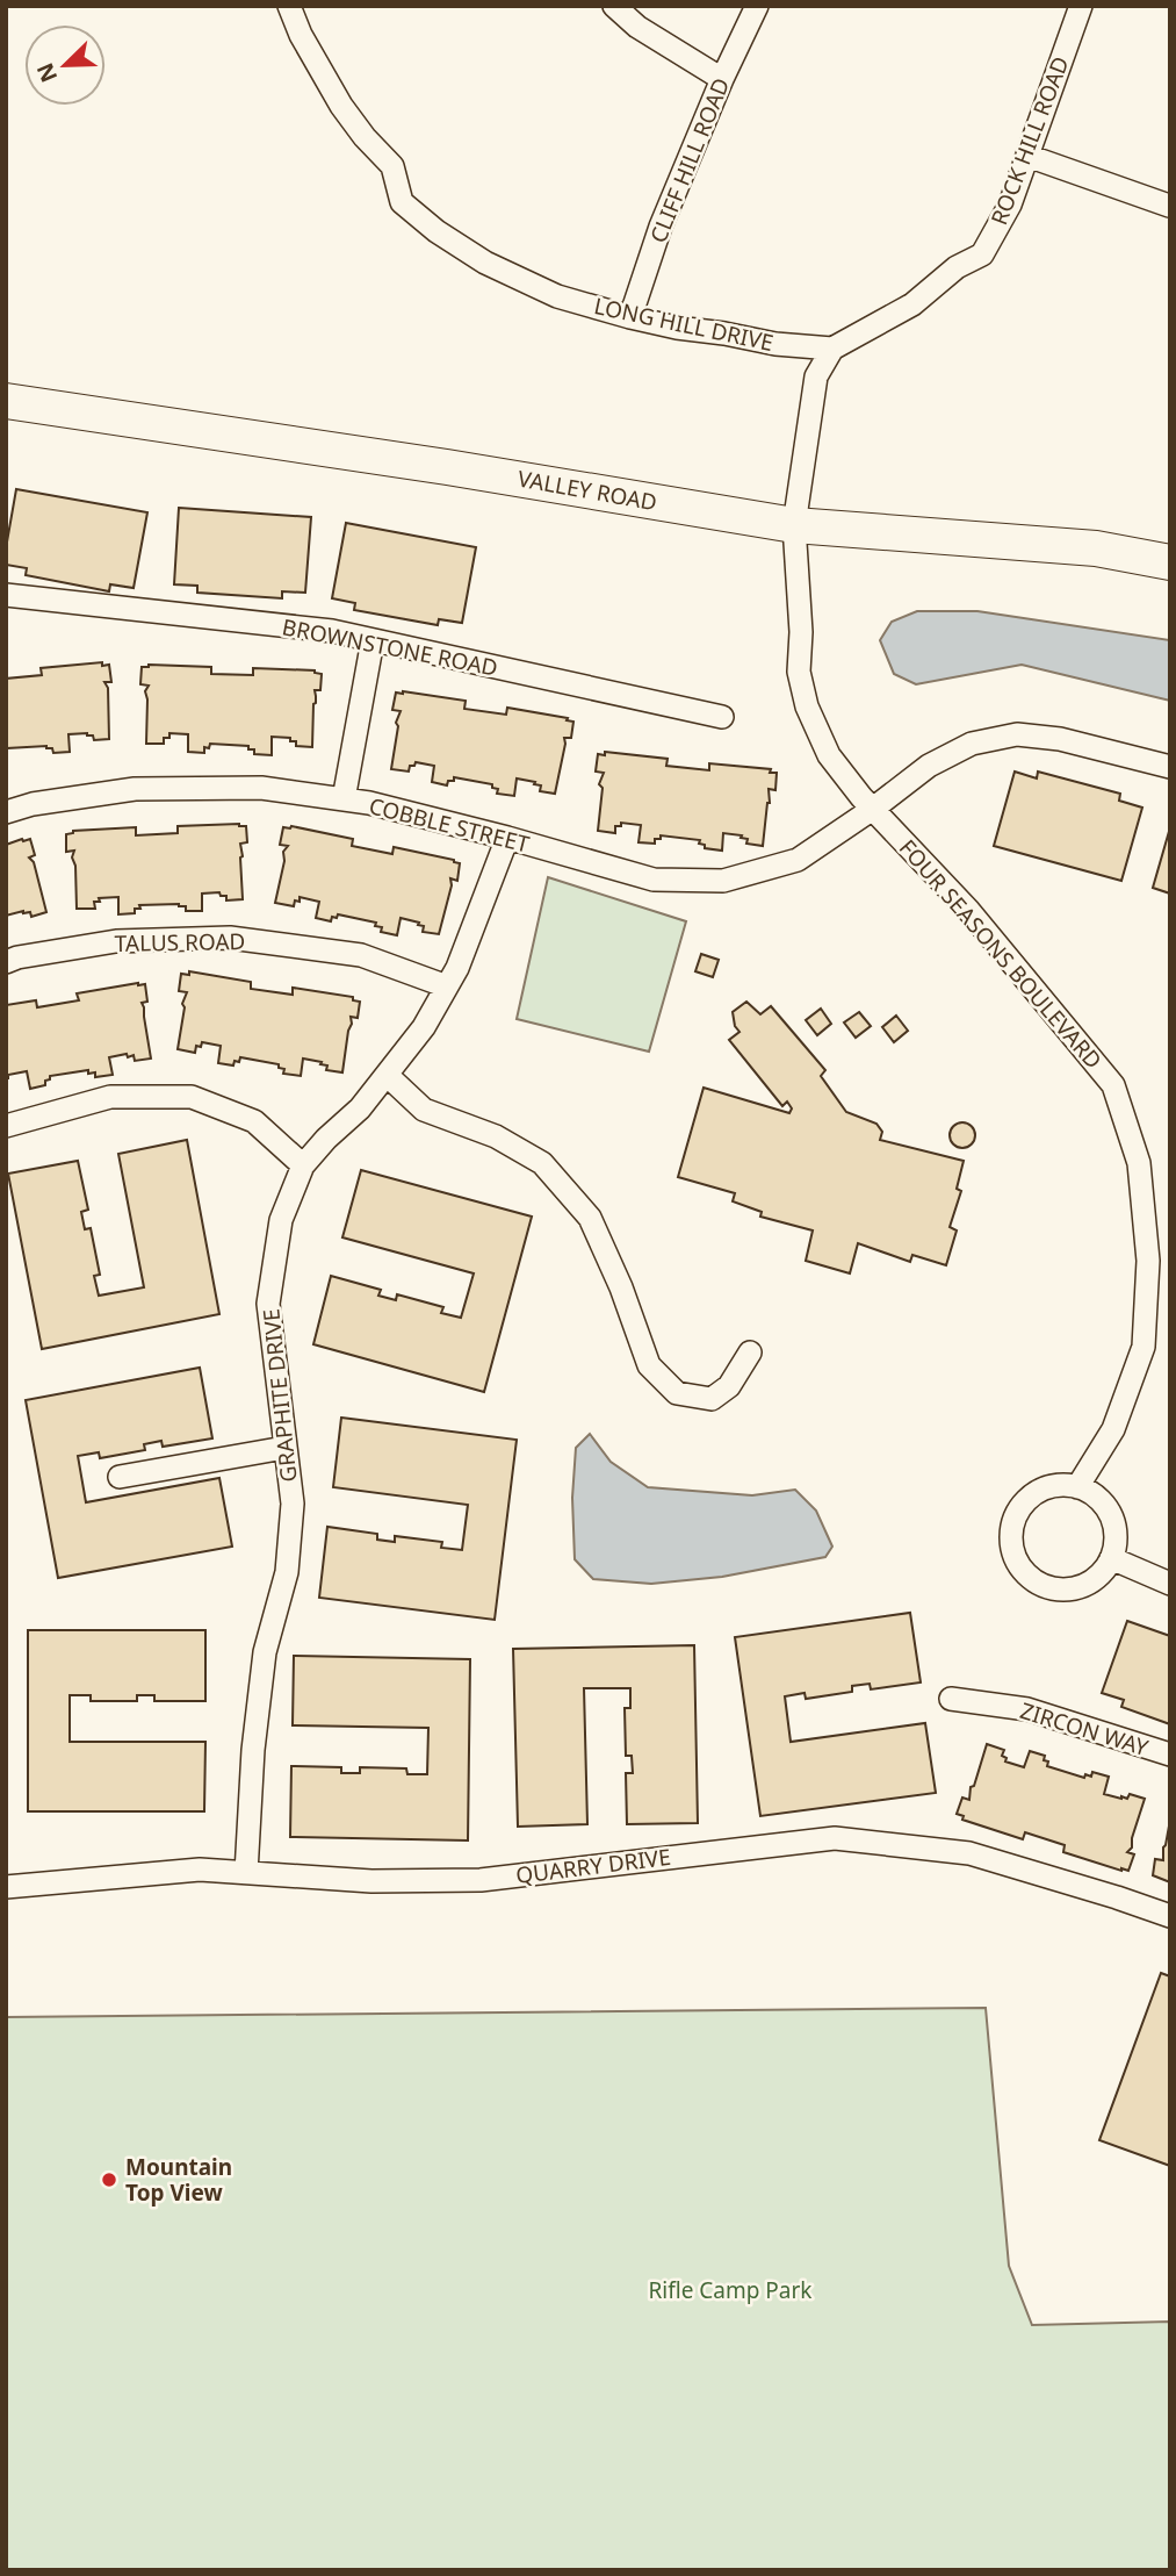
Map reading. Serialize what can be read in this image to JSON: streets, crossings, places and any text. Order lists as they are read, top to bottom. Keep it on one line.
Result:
{"streets":{"main road":["VALLEY ROAD"],"street":["ROCK HILL ROAD","CLIFF HILL ROAD","LONG HILL DRIVE","BROWNSTONE ROAD","COBBLE STREET","TALUS ROAD","FOUR SEASONS BOULEVARD","GRAPHITE DRIVE","ZIRCON WAY","QUARRY DRIVE"]},"crossings":[["ROCK HILL ROAD","LONG HILL DRIVE"],["CLIFF HILL ROAD","LONG HILL DRIVE"],["VALLEY ROAD","FOUR SEASONS BOULEVARD"],["COBBLE STREET","FOUR SEASONS BOULEVARD"],["COBBLE STREET","GRAPHITE DRIVE"],["TALUS ROAD","GRAPHITE DRIVE"],["GRAPHITE DRIVE","QUARRY DRIVE"]],"parks":["Rifle Camp Park"],"places":["Mountain Top View"],"north":"bottom left"}
